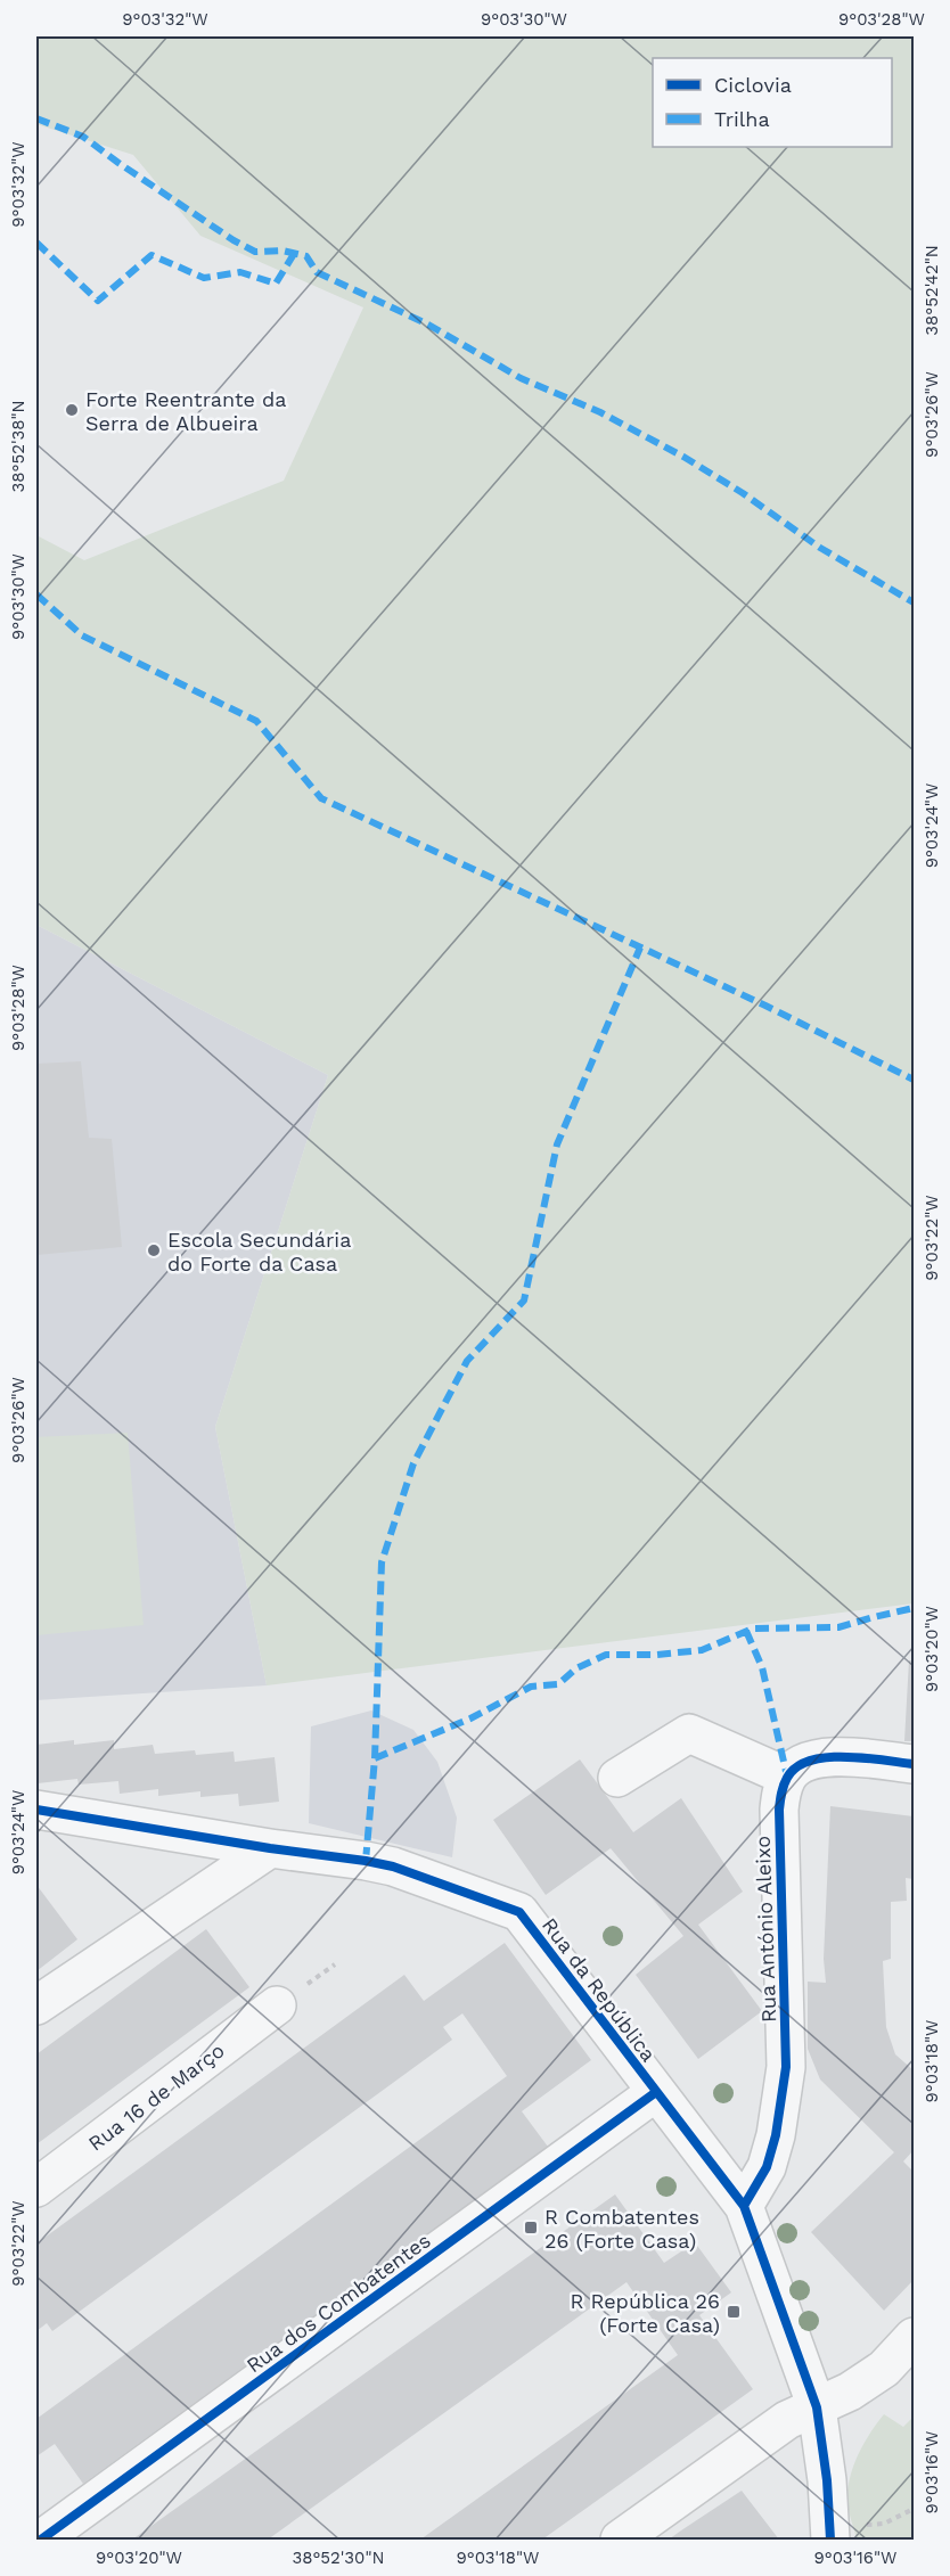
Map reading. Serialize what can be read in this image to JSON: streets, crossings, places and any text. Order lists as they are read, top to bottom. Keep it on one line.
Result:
{"streets":{"street":["Rua António Aleixo","Rua da República","Rua 16 de Março","Rua dos Combatentes"]},"crossings":[["Rua António Aleixo","Rua da República"],["Rua da República","Rua dos Combatentes"]],"places":{"other":["Forte Reentrante da Serra de Albueira","Escola Secundária do Forte da Casa"],"transit":["R Combatentes 26 (Forte Casa)","R República 26 (Forte Casa)"]},"legend":["Ciclovia","Trilha"],"coordinates":["9°03'32\"W","9°03'30\"W","9°03'28\"W","38°52'42\"N","9°03'26\"W","38°52'38\"N","9°03'24\"W","9°03'22\"W","9°03'20\"W","9°03'18\"W","9°03'16\"W","38°52'30\"N"]}
